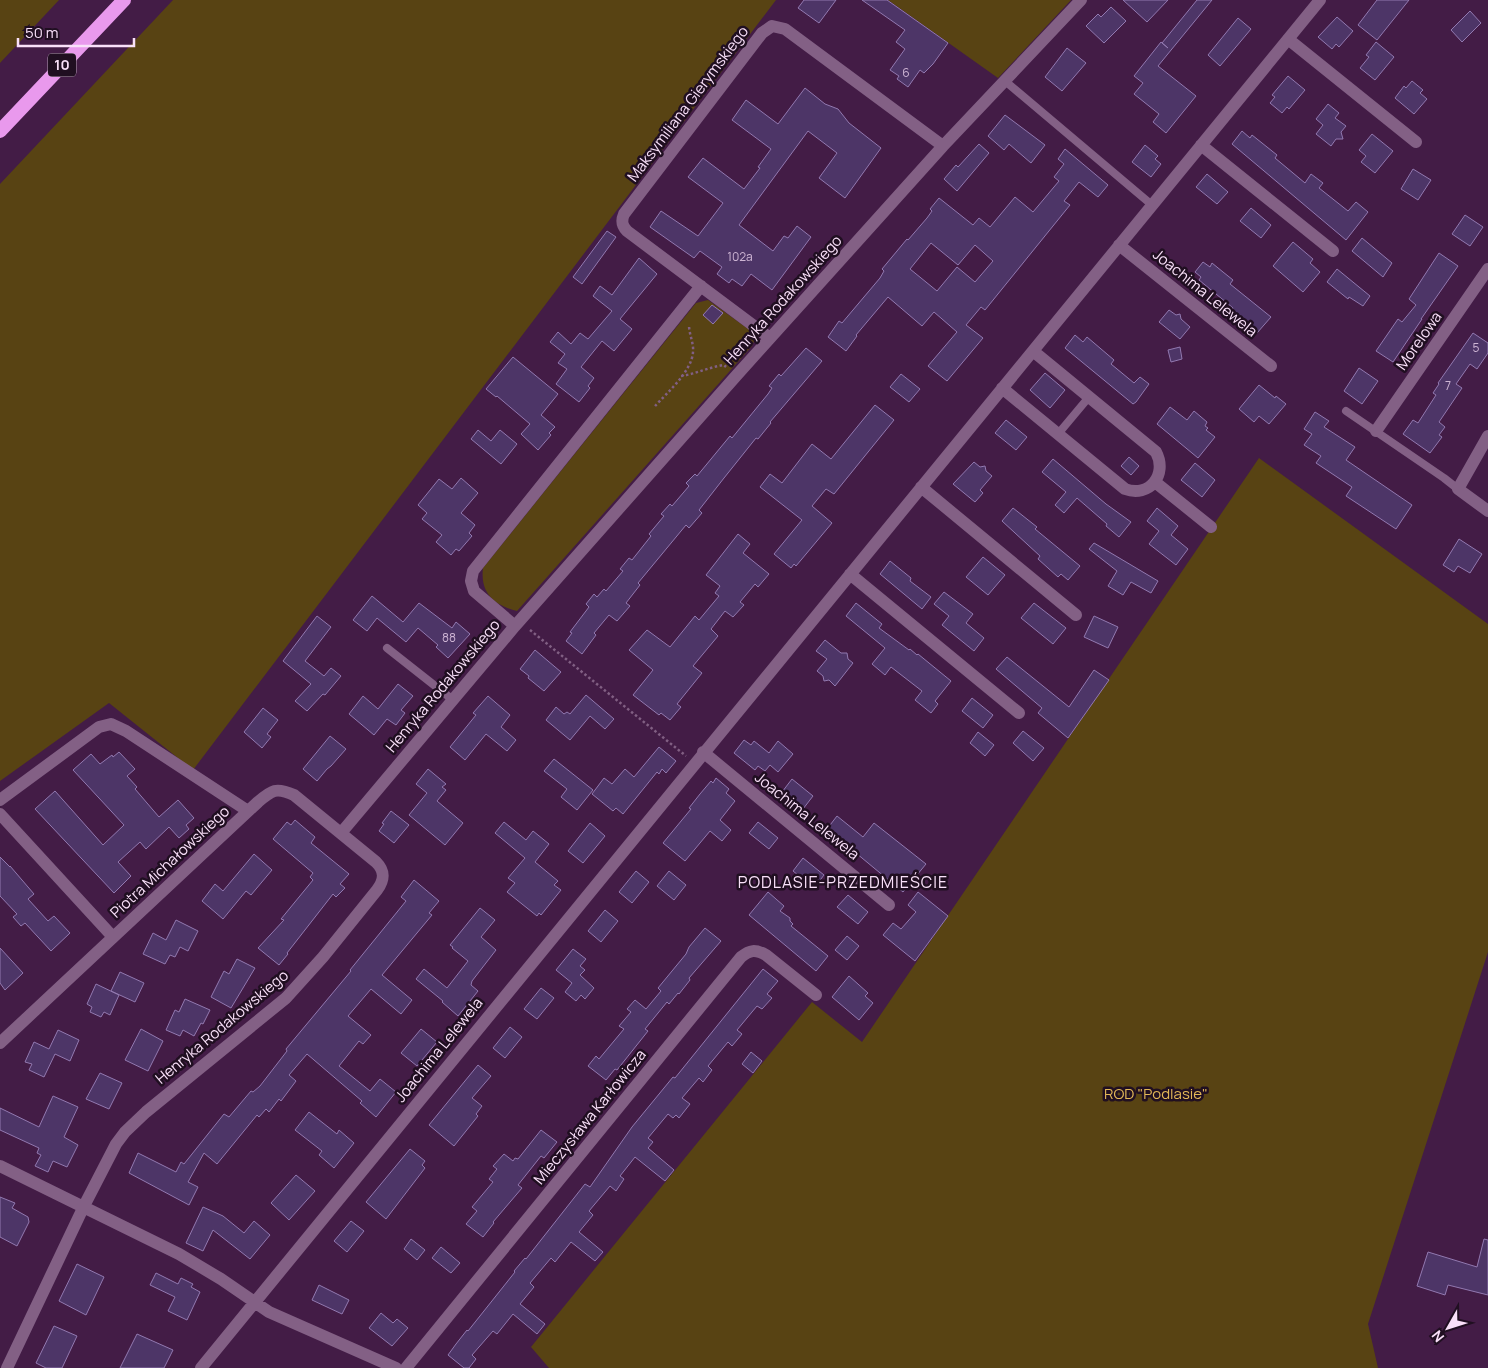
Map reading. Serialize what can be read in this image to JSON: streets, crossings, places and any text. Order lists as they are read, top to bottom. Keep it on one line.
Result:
{"streets":{"highway":["10"],"street":["Maksymiliana Gierymskiego","Joachima Lelewela","Henryka Rodakowskiego","Morelowa","Piotra Michałowskiego","Mieczysława Karłowicza"]},"crossings":[["Maksymiliana Gierymskiego","Henryka Rodakowskiego"],["Henryka Rodakowskiego","Piotra Michałowskiego"]],"districts":["PODLASIE-PRZEDMIEŚCIE"],"parks":["ROD \"Podlasie\""],"house_numbers":["6","102a","5","7","88"],"scale_bar":"50 m","north":"bottom left"}
